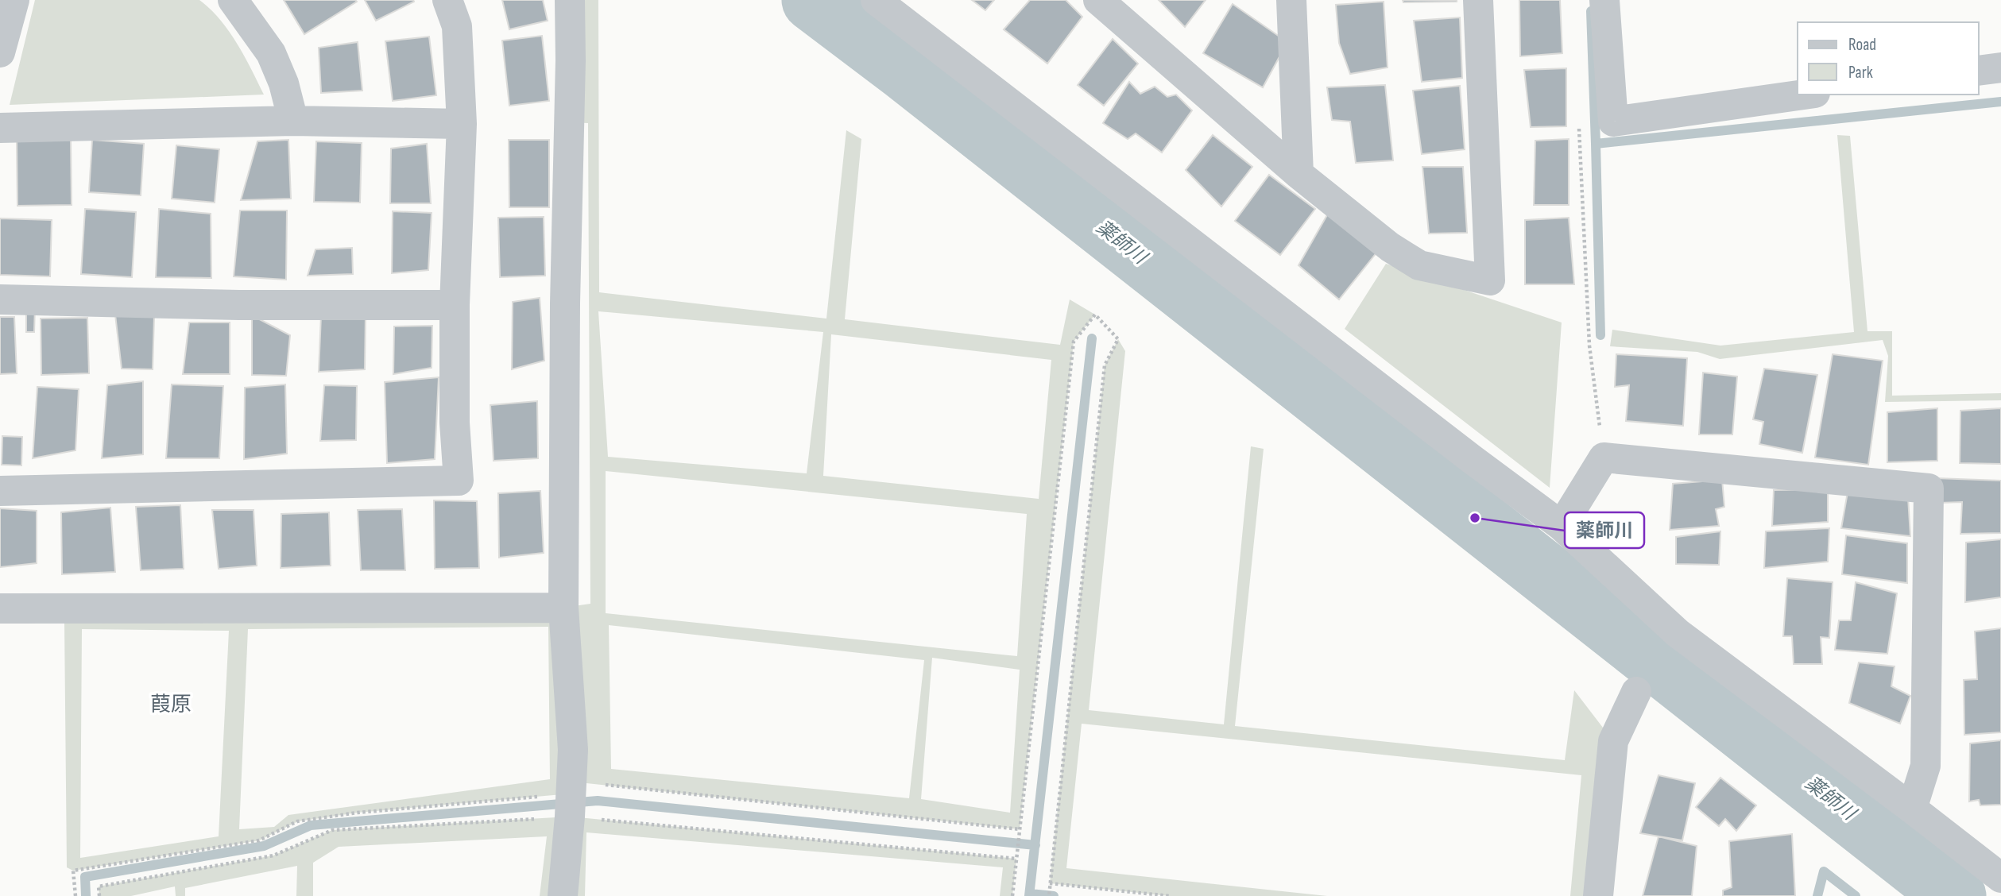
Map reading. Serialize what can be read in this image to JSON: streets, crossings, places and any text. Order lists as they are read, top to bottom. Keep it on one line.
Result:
{"districts":["葭原"],"water":["薬師川"],"places":["薬師川"],"legend":["Road","Park"]}
